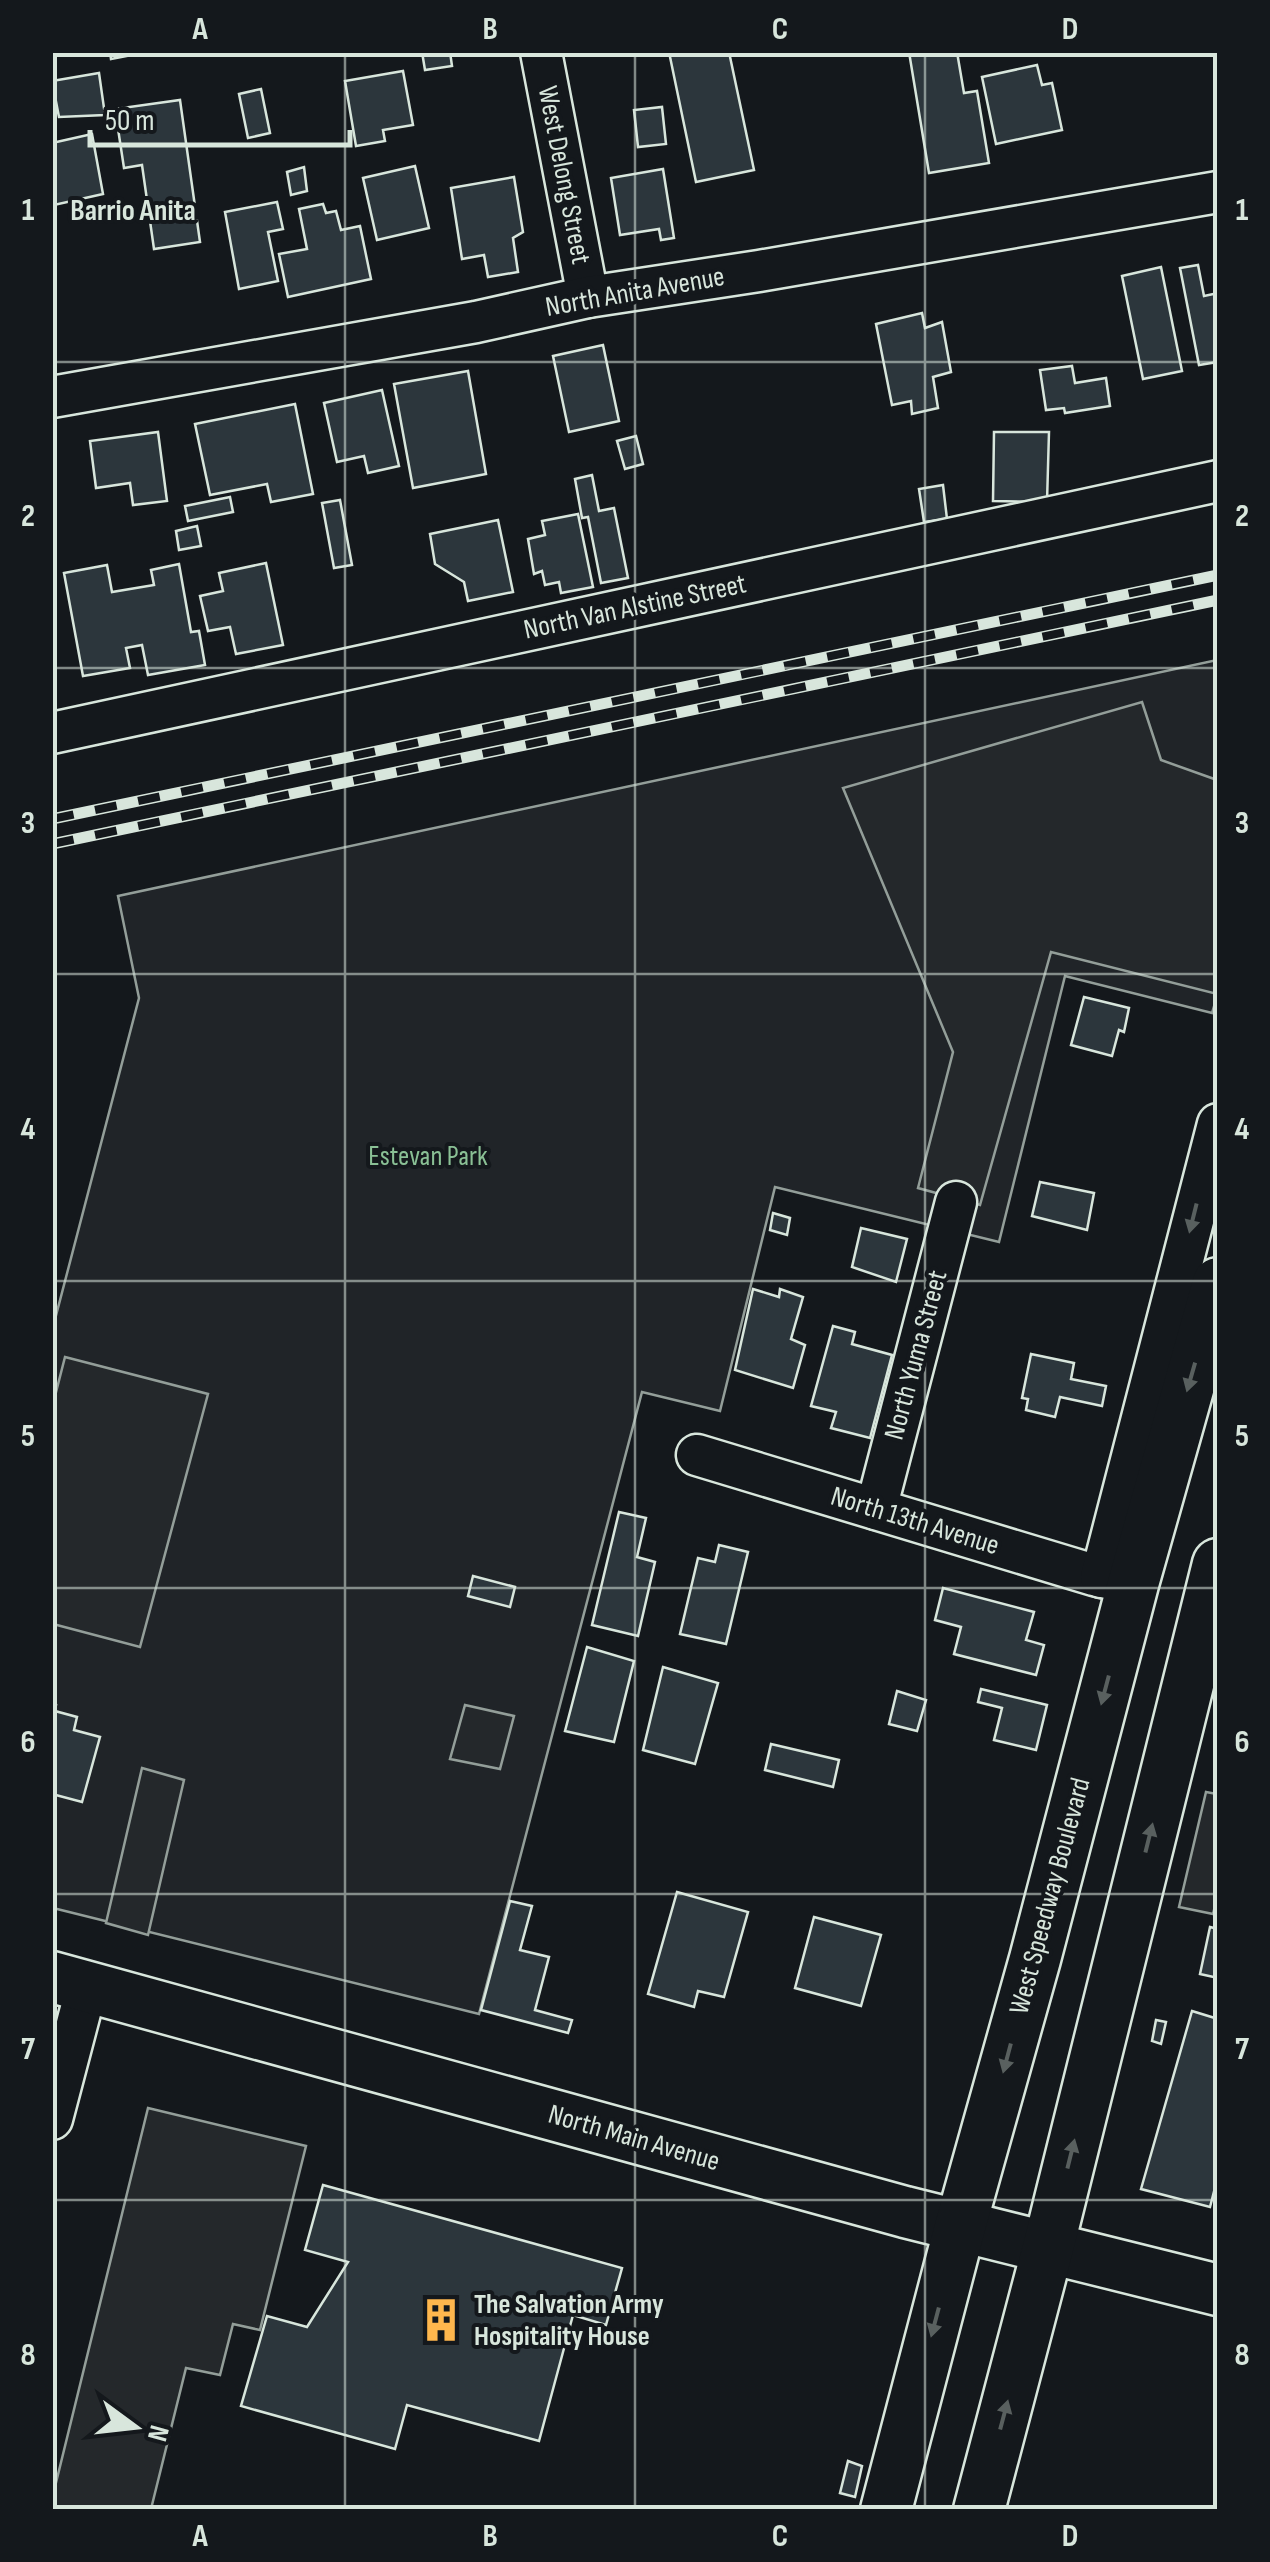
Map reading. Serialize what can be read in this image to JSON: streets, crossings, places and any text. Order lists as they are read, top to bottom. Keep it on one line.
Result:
{"streets":{"main road":["West Speedway Boulevard","North Main Avenue"],"street":["West Delong Street","North Anita Avenue","North Van Alstine Street","North Yuma Street","North 13th Avenue"]},"crossings":[["West Delong Street","North Anita Avenue"],["North Yuma Street","North 13th Avenue"],["North 13th Avenue","West Speedway Boulevard"],["West Speedway Boulevard","North Main Avenue"]],"one_way":["West Speedway Boulevard"],"districts":["Barrio Anita"],"parks":["Estevan Park"],"places":{"building":["The Salvation Army Hospitality House"]},"scale_bar":"50 m","north":"right","grid":{"columns":["A","B","C","D"],"rows":["1","2","3","4","5","6","7","8"]}}
